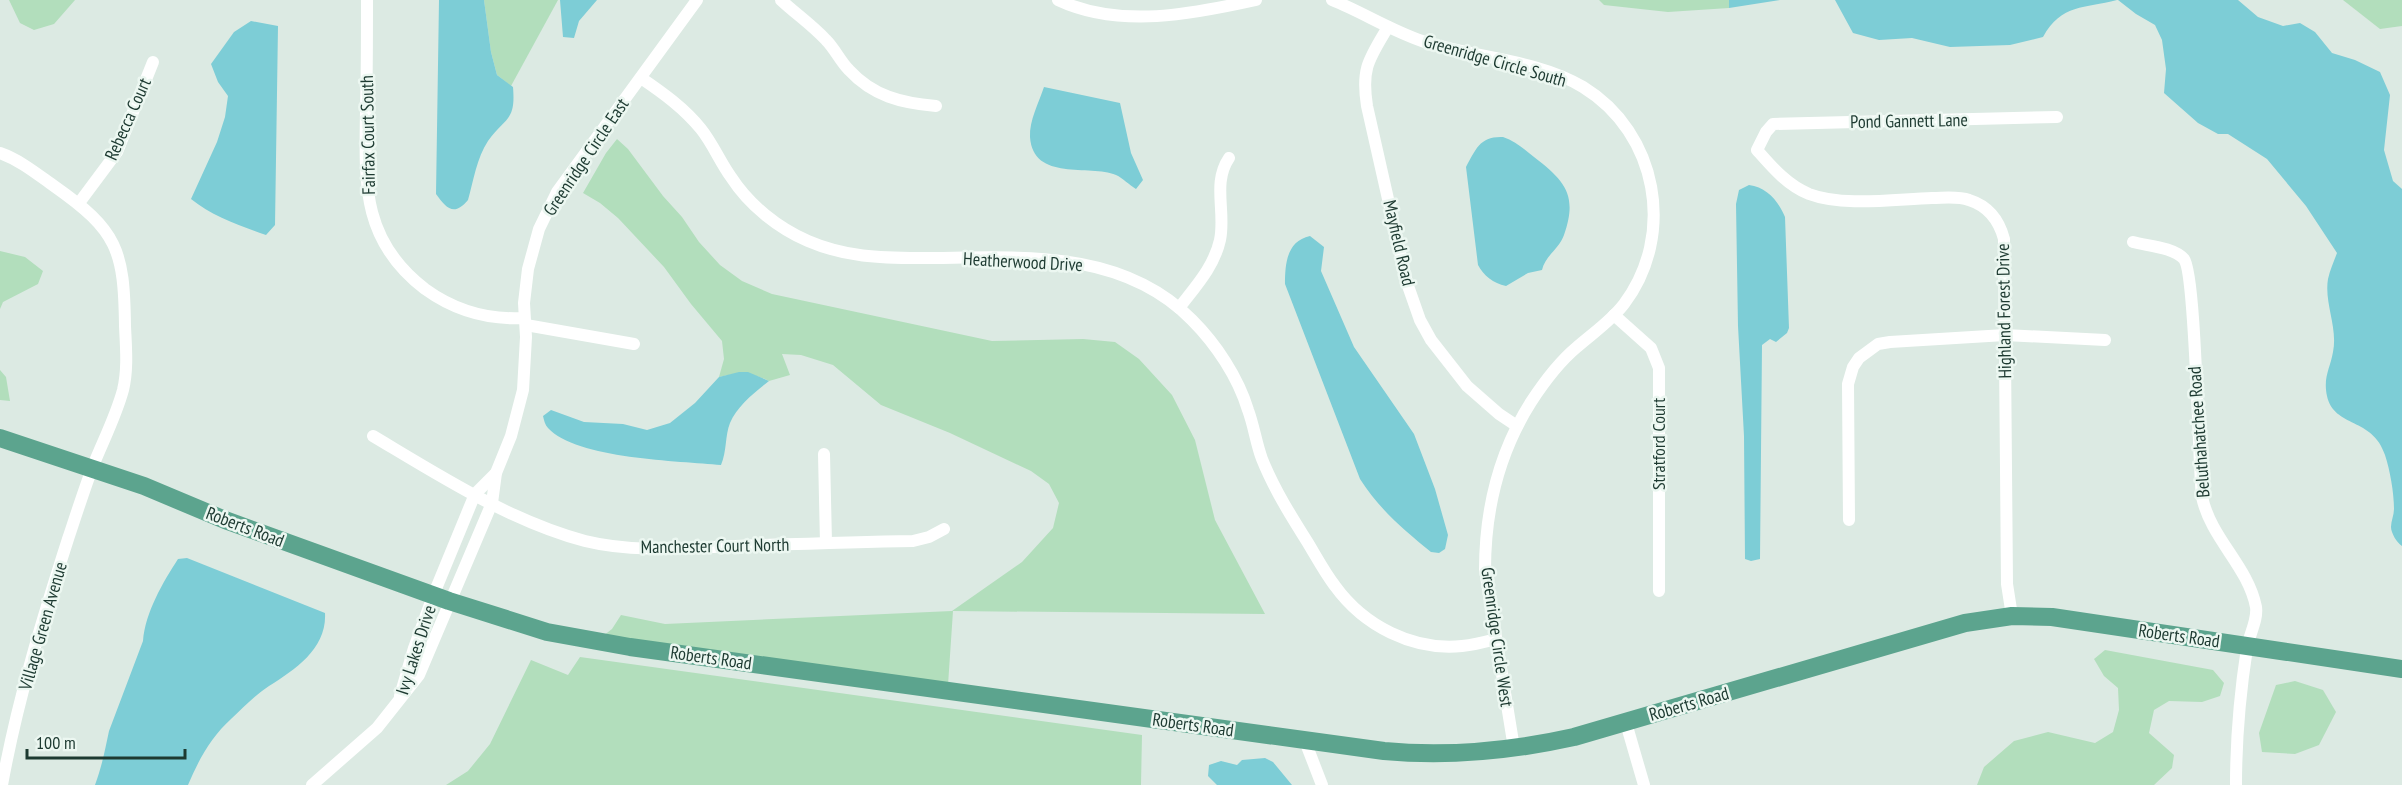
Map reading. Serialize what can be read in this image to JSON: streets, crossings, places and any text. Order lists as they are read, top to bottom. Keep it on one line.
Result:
{"streets":{"main road":["Roberts Road"],"street":["Greenridge Circle South","Rebecca Court","Pond Gannett Lane","Fairfax Court South","Greenridge Circle East","Mayfield Road","Heatherwood Drive","Highland Forest Drive","Beluthahatchee Road","Stratford Court","Manchester Court North","Village Green Avenue","Greenridge Circle West","Ivy Lakes Drive"]},"crossings":[["Greenridge Circle South","Mayfield Road"],["Greenridge Circle South","Stratford Court"],["Greenridge Circle South","Greenridge Circle West"],["Rebecca Court","Village Green Avenue"],["Pond Gannett Lane","Highland Forest Drive"],["Fairfax Court South","Greenridge Circle East"],["Greenridge Circle East","Heatherwood Drive"],["Greenridge Circle East","Roberts Road"],["Greenridge Circle East","Manchester Court North"],["Greenridge Circle East","Ivy Lakes Drive"],["Mayfield Road","Greenridge Circle West"],["Heatherwood Drive","Greenridge Circle West"],["Highland Forest Drive","Roberts Road"],["Beluthahatchee Road","Roberts Road"],["Stratford Court","Greenridge Circle West"],["Roberts Road","Village Green Avenue"],["Roberts Road","Greenridge Circle West"],["Roberts Road","Ivy Lakes Drive"]],"scale_bar":"100 m"}
